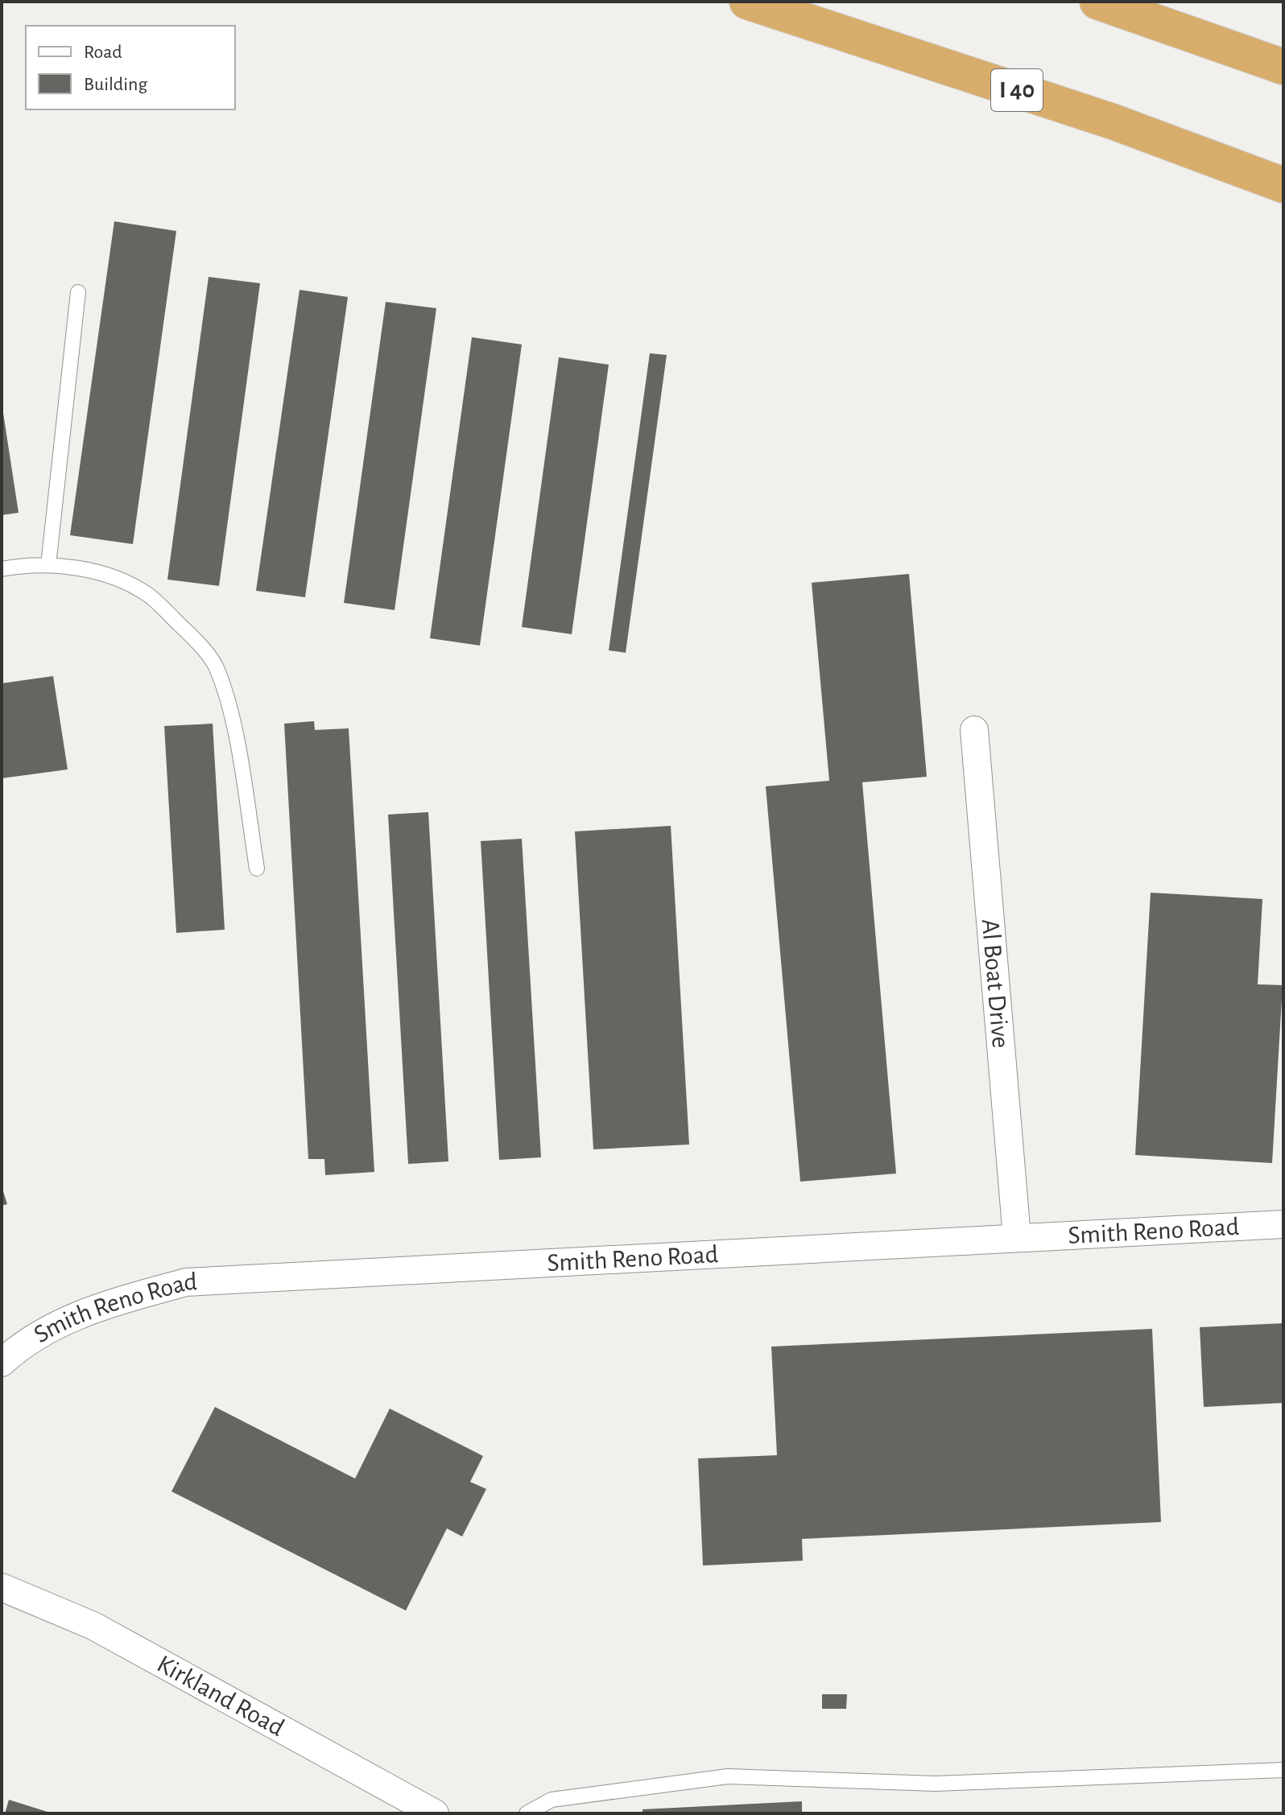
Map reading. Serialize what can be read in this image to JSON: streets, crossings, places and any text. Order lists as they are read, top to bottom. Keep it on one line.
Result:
{"streets":{"highway":["I 40"],"street":["Al Boat Drive","Smith Reno Road","Kirkland Road"]},"crossings":[["Al Boat Drive","Smith Reno Road"]],"legend":["Road","Building"]}
